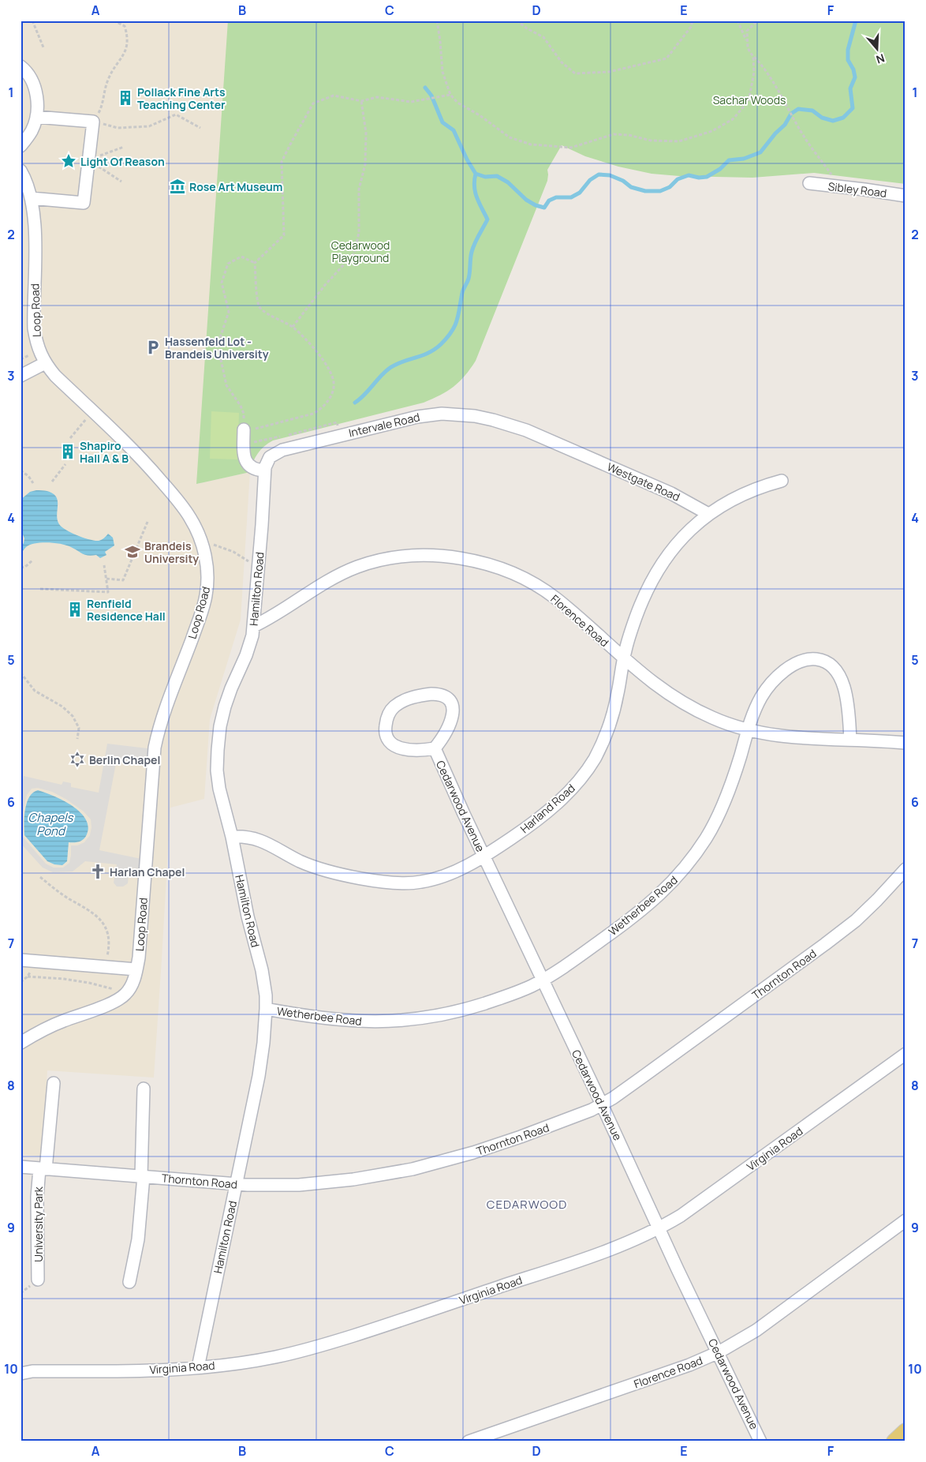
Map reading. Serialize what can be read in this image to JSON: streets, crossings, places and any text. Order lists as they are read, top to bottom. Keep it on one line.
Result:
{"streets":{"street":["Sibley Road","Loop Road","Intervale Road","Westgate Road","Hamilton Road","Florence Road","Cedarwood Avenue","Harland Road","Wetherbee Road","Thornton Road","Virginia Road","University Park"]},"crossings":[["Intervale Road","Westgate Road"],["Intervale Road","Hamilton Road"],["Westgate Road","Harland Road"],["Hamilton Road","Florence Road"],["Hamilton Road","Harland Road"],["Hamilton Road","Wetherbee Road"],["Hamilton Road","Thornton Road"],["Hamilton Road","Virginia Road"],["Florence Road","Cedarwood Avenue"],["Florence Road","Harland Road"],["Florence Road","Wetherbee Road"],["Cedarwood Avenue","Harland Road"],["Cedarwood Avenue","Wetherbee Road"],["Cedarwood Avenue","Thornton Road"],["Cedarwood Avenue","Virginia Road"],["Thornton Road","University Park"]],"districts":["CEDARWOOD"],"water":["Chapels Pond"],"parks":["Sachar Woods","Cedarwood Playground"],"places":{"building":["Pollack Fine Arts Teaching Center","Shapiro Hall A & B","Renfield Residence Hall"],"place":["Light Of Reason"],"museum":["Rose Art Museum"],"parking":["Hassenfeld Lot - Brandeis University"],"school or university":["Brandeis University"],"synagogue":["Berlin Chapel"],"church":["Harlan Chapel"]},"north":"bottom","grid":{"columns":["A","B","C","D","E","F"],"rows":["1","2","3","4","5","6","7","8","9","10"]}}
